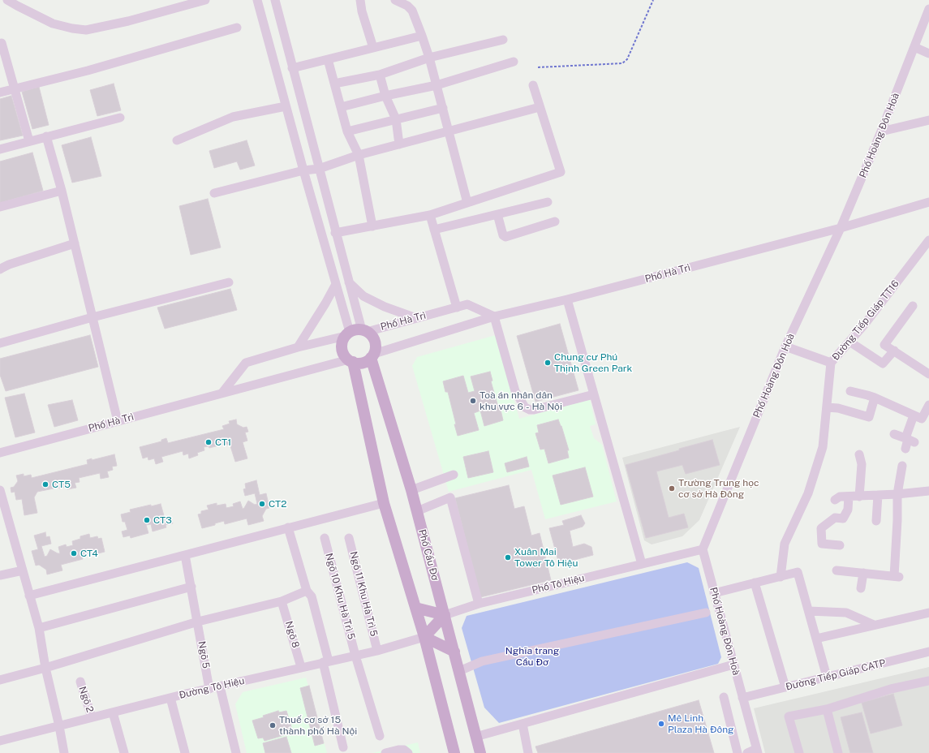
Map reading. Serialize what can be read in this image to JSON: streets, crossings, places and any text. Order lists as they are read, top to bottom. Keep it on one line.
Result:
{"streets":{"main road":["Phố Cầu Đơ","Phố Tô Hiệu"],"street":["Phố Hoàng Đôn Hoà","Phố Hà Trì","Đường Tiếp Giáp TT16","Ngõ 11 Khu Hà Trì 5","Ngõ 10 Khu Hà Trì 5","Ngõ 8","Ngõ 5","Đường Tiếp Giáp CATP","Đường Tô Hiệu","Ngõ 2"]},"crossings":[["Phố Hoàng Đôn Hoà","Phố Hà Trì"],["Phố Hoàng Đôn Hoà","Phố Tô Hiệu"],["Phố Hoàng Đôn Hoà","Đường Tiếp Giáp CATP"],["Phố Hà Trì","Phố Cầu Đơ"],["Phố Cầu Đơ","Phố Tô Hiệu"],["Phố Tô Hiệu","Đường Tô Hiệu"],["Ngõ 11 Khu Hà Trì 5","Đường Tô Hiệu"],["Ngõ 10 Khu Hà Trì 5","Đường Tô Hiệu"],["Ngõ 8","Đường Tô Hiệu"],["Ngõ 5","Đường Tô Hiệu"],["Đường Tô Hiệu","Ngõ 2"]],"parks":["Nghĩa trang Cầu Đơ"],"places":["Chung cư Phú Thịnh Green Park","Toà án nhân dân khu vực 6 - Hà Nội","CT1","CT5","Trường Trung học cơ sở Hà Đông","CT2","CT3","CT4","Xuân Mai Tower Tô Hiệu","Mê Linh Plaza Hà Đông","Thuế cơ sở 15 thành phố Hà Nội"]}
